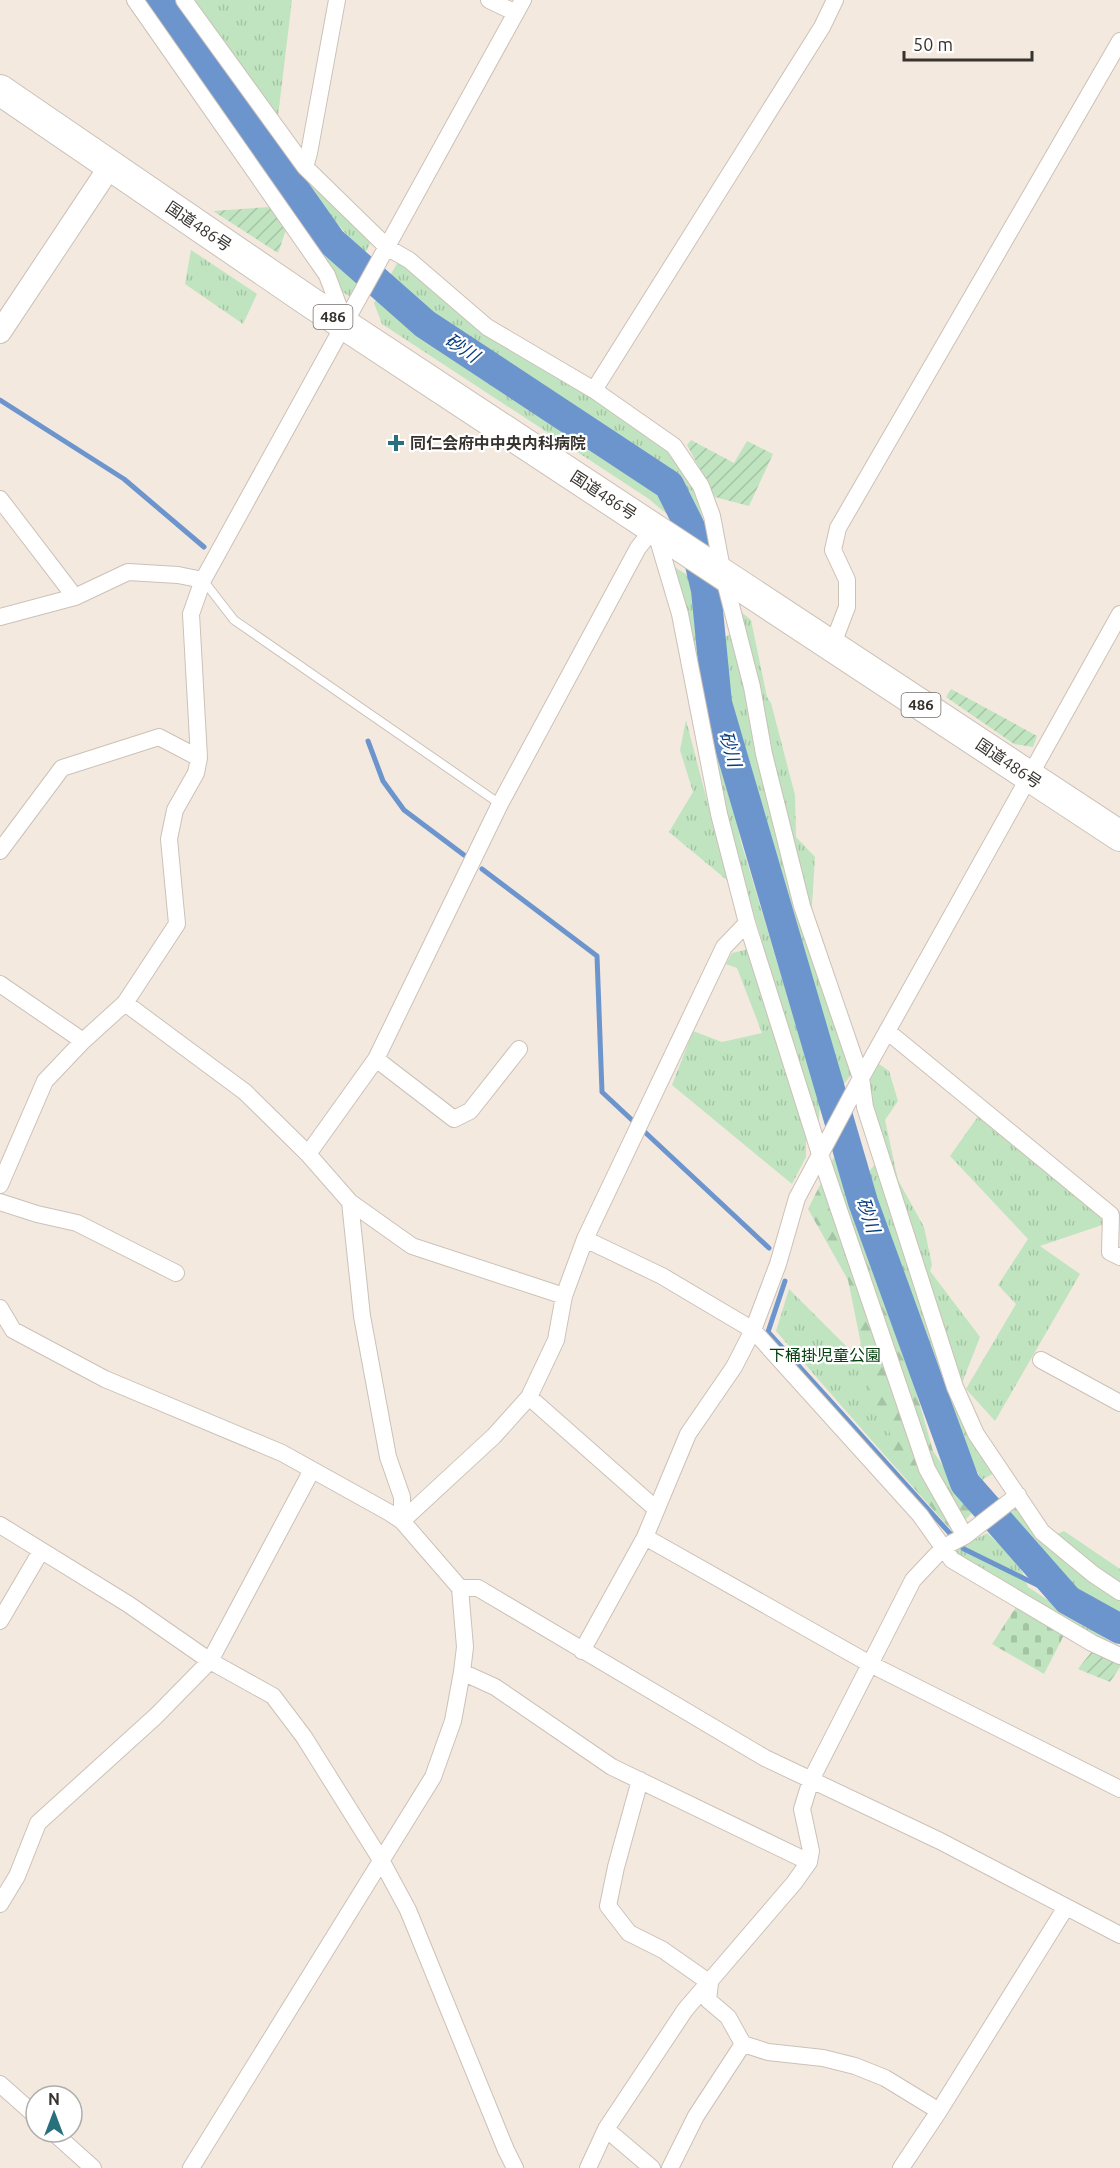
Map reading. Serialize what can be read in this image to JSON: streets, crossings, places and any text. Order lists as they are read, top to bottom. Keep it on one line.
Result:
{"streets":{"highway":["国道486号","486"]},"water":["砂川"],"parks":["下桶掛児童公園"],"places":{"health":["同仁会府中中央内科病院"]},"scale_bar":"50 m","north":"top"}
